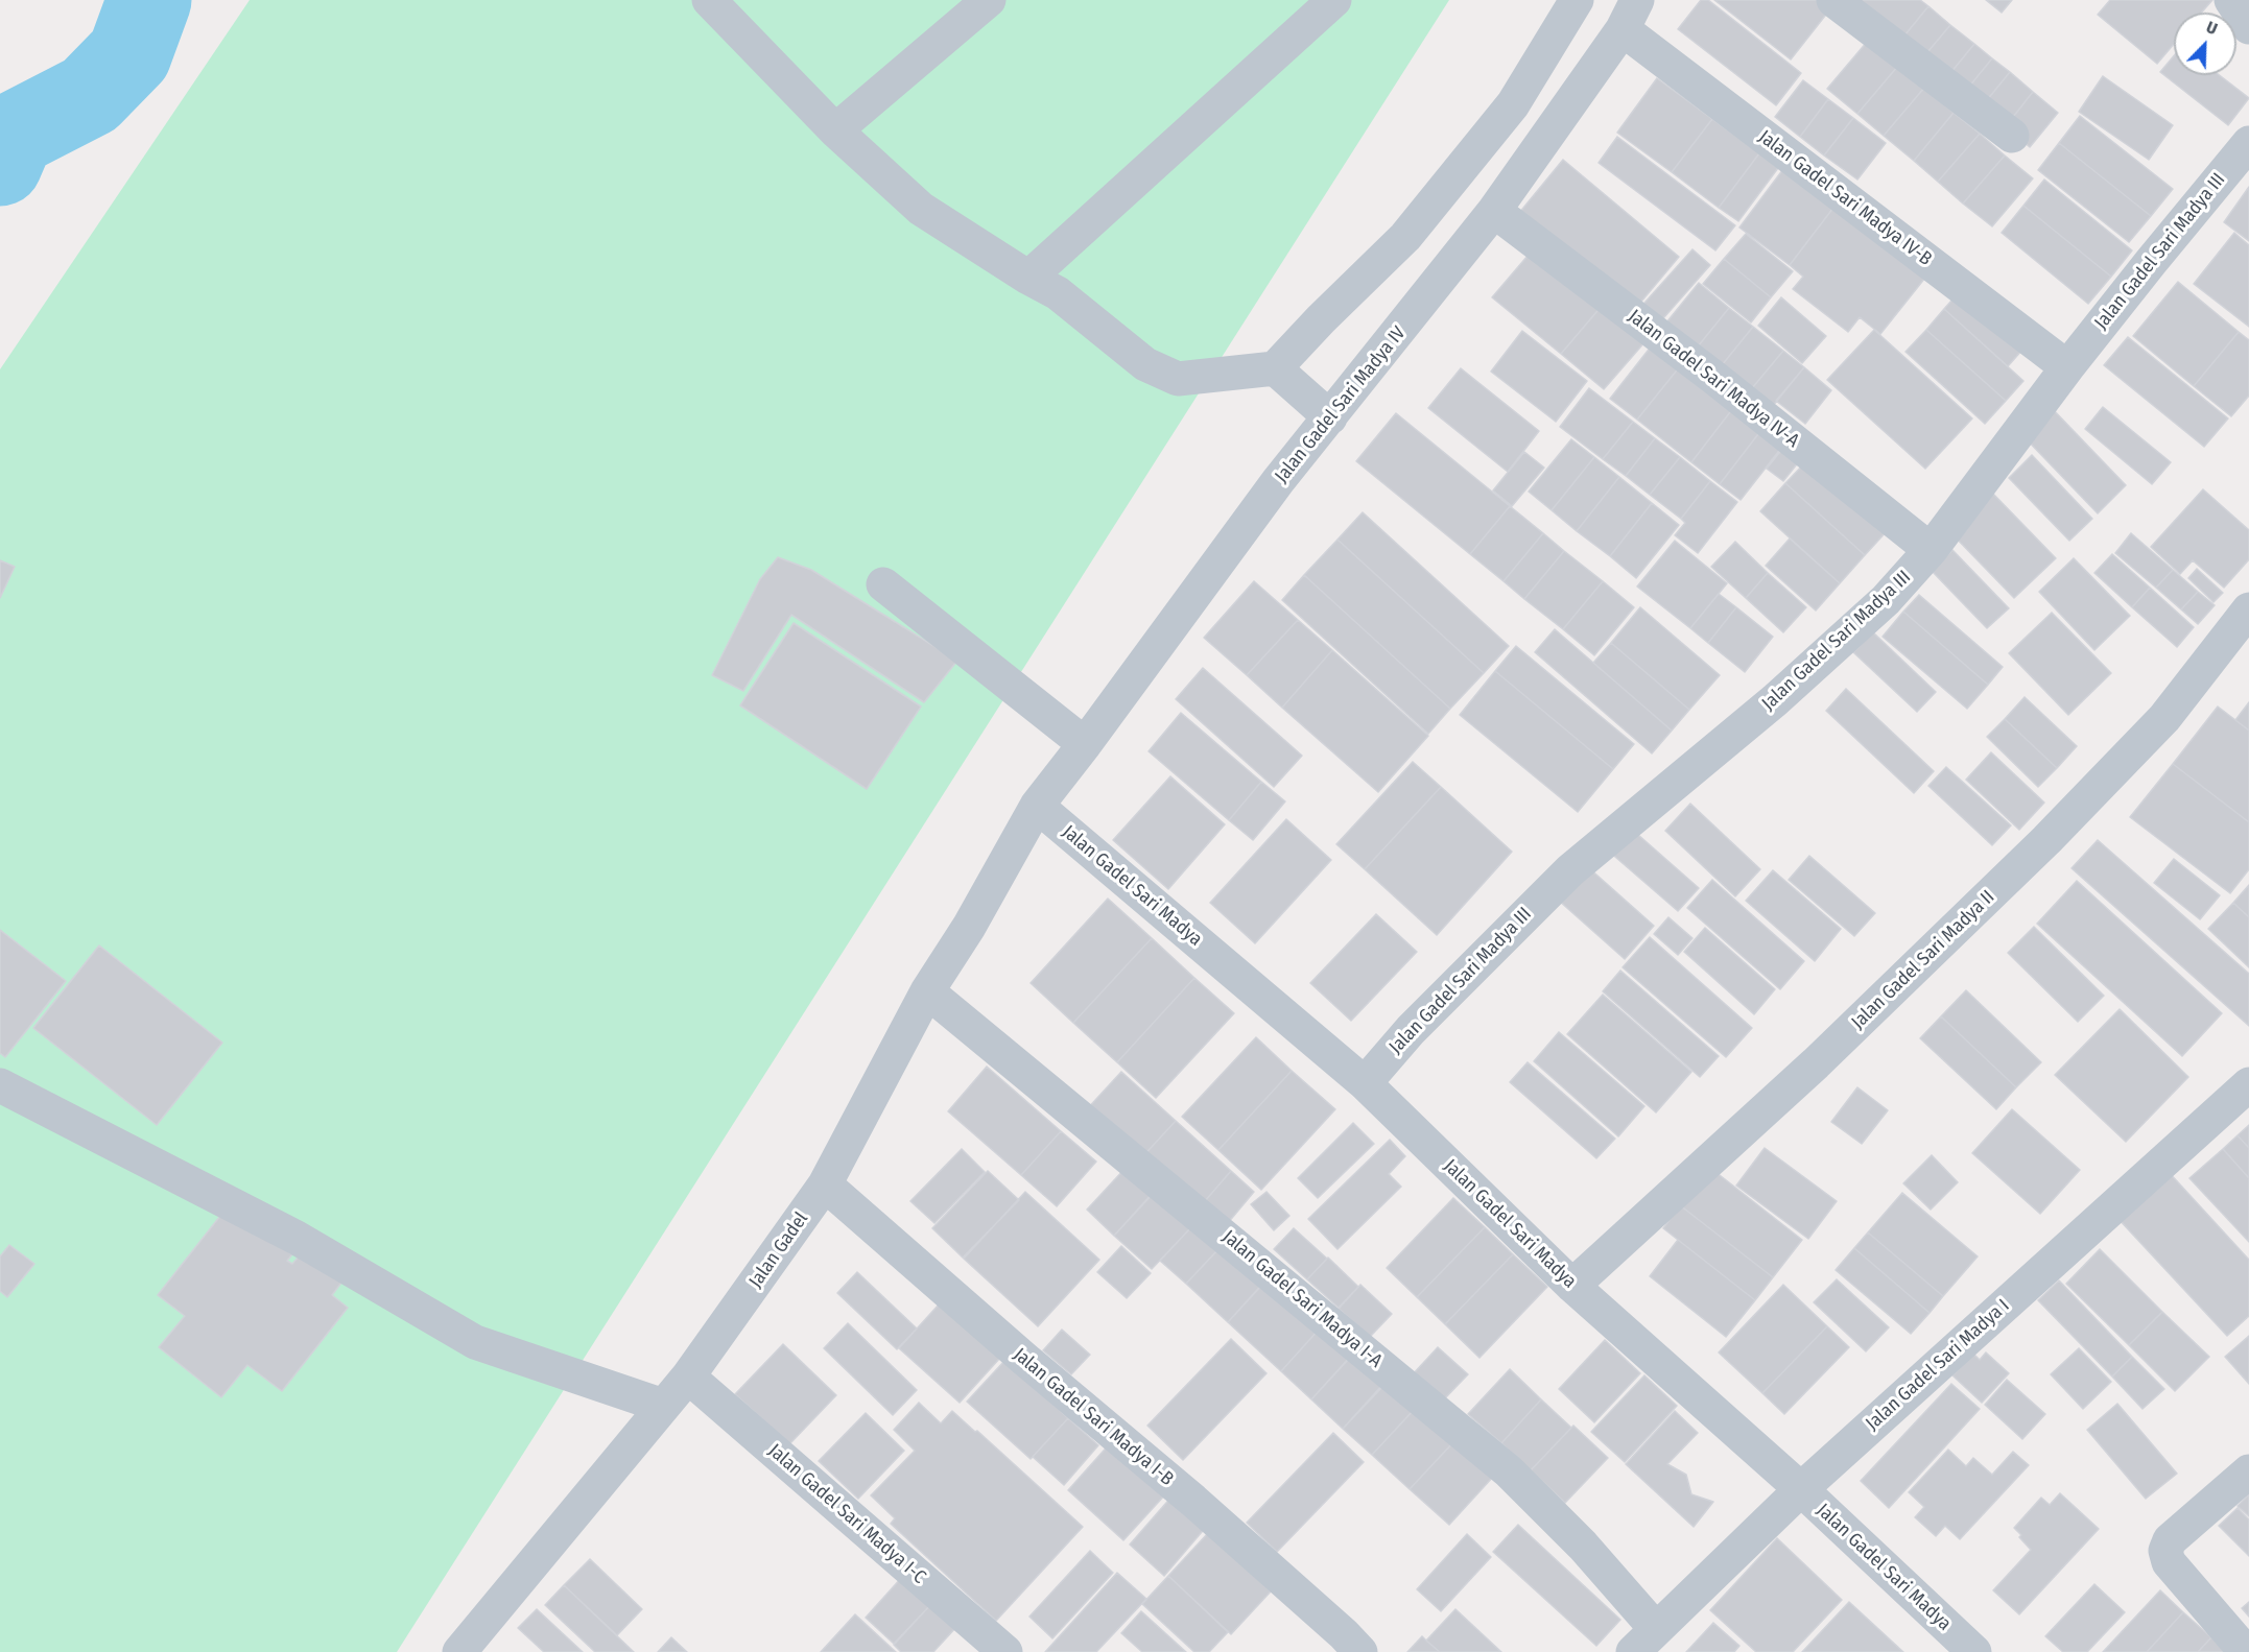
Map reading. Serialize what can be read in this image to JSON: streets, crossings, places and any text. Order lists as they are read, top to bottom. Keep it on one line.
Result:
{"streets":{"street":["Jalan Gadel Sari Madya IV-B","Jalan Gadel Sari Madya III","Jalan Gadel Sari Madya IV-A","Jalan Gadel Sari Madya IV","Jalan Gadel Sari Madya","Jalan Gadel Sari Madya II","Jalan Gadel","Jalan Gadel Sari Madya I-A","Jalan Gadel Sari Madya I","Jalan Gadel Sari Madya I-B","Jalan Gadel Sari Madya I-C"]},"crossings":[["Jalan Gadel Sari Madya IV-B","Jalan Gadel Sari Madya III"],["Jalan Gadel Sari Madya IV-B","Jalan Gadel Sari Madya IV"],["Jalan Gadel Sari Madya III","Jalan Gadel Sari Madya IV-A"],["Jalan Gadel Sari Madya III","Jalan Gadel Sari Madya"],["Jalan Gadel Sari Madya IV-A","Jalan Gadel Sari Madya IV"],["Jalan Gadel Sari Madya IV","Jalan Gadel Sari Madya"],["Jalan Gadel Sari Madya IV","Jalan Gadel"],["Jalan Gadel Sari Madya","Jalan Gadel Sari Madya II"],["Jalan Gadel Sari Madya","Jalan Gadel"],["Jalan Gadel Sari Madya","Jalan Gadel Sari Madya I"],["Jalan Gadel","Jalan Gadel Sari Madya I-A"],["Jalan Gadel","Jalan Gadel Sari Madya I-B"],["Jalan Gadel","Jalan Gadel Sari Madya I-C"],["Jalan Gadel Sari Madya I-A","Jalan Gadel Sari Madya I"]],"north":"top right"}
